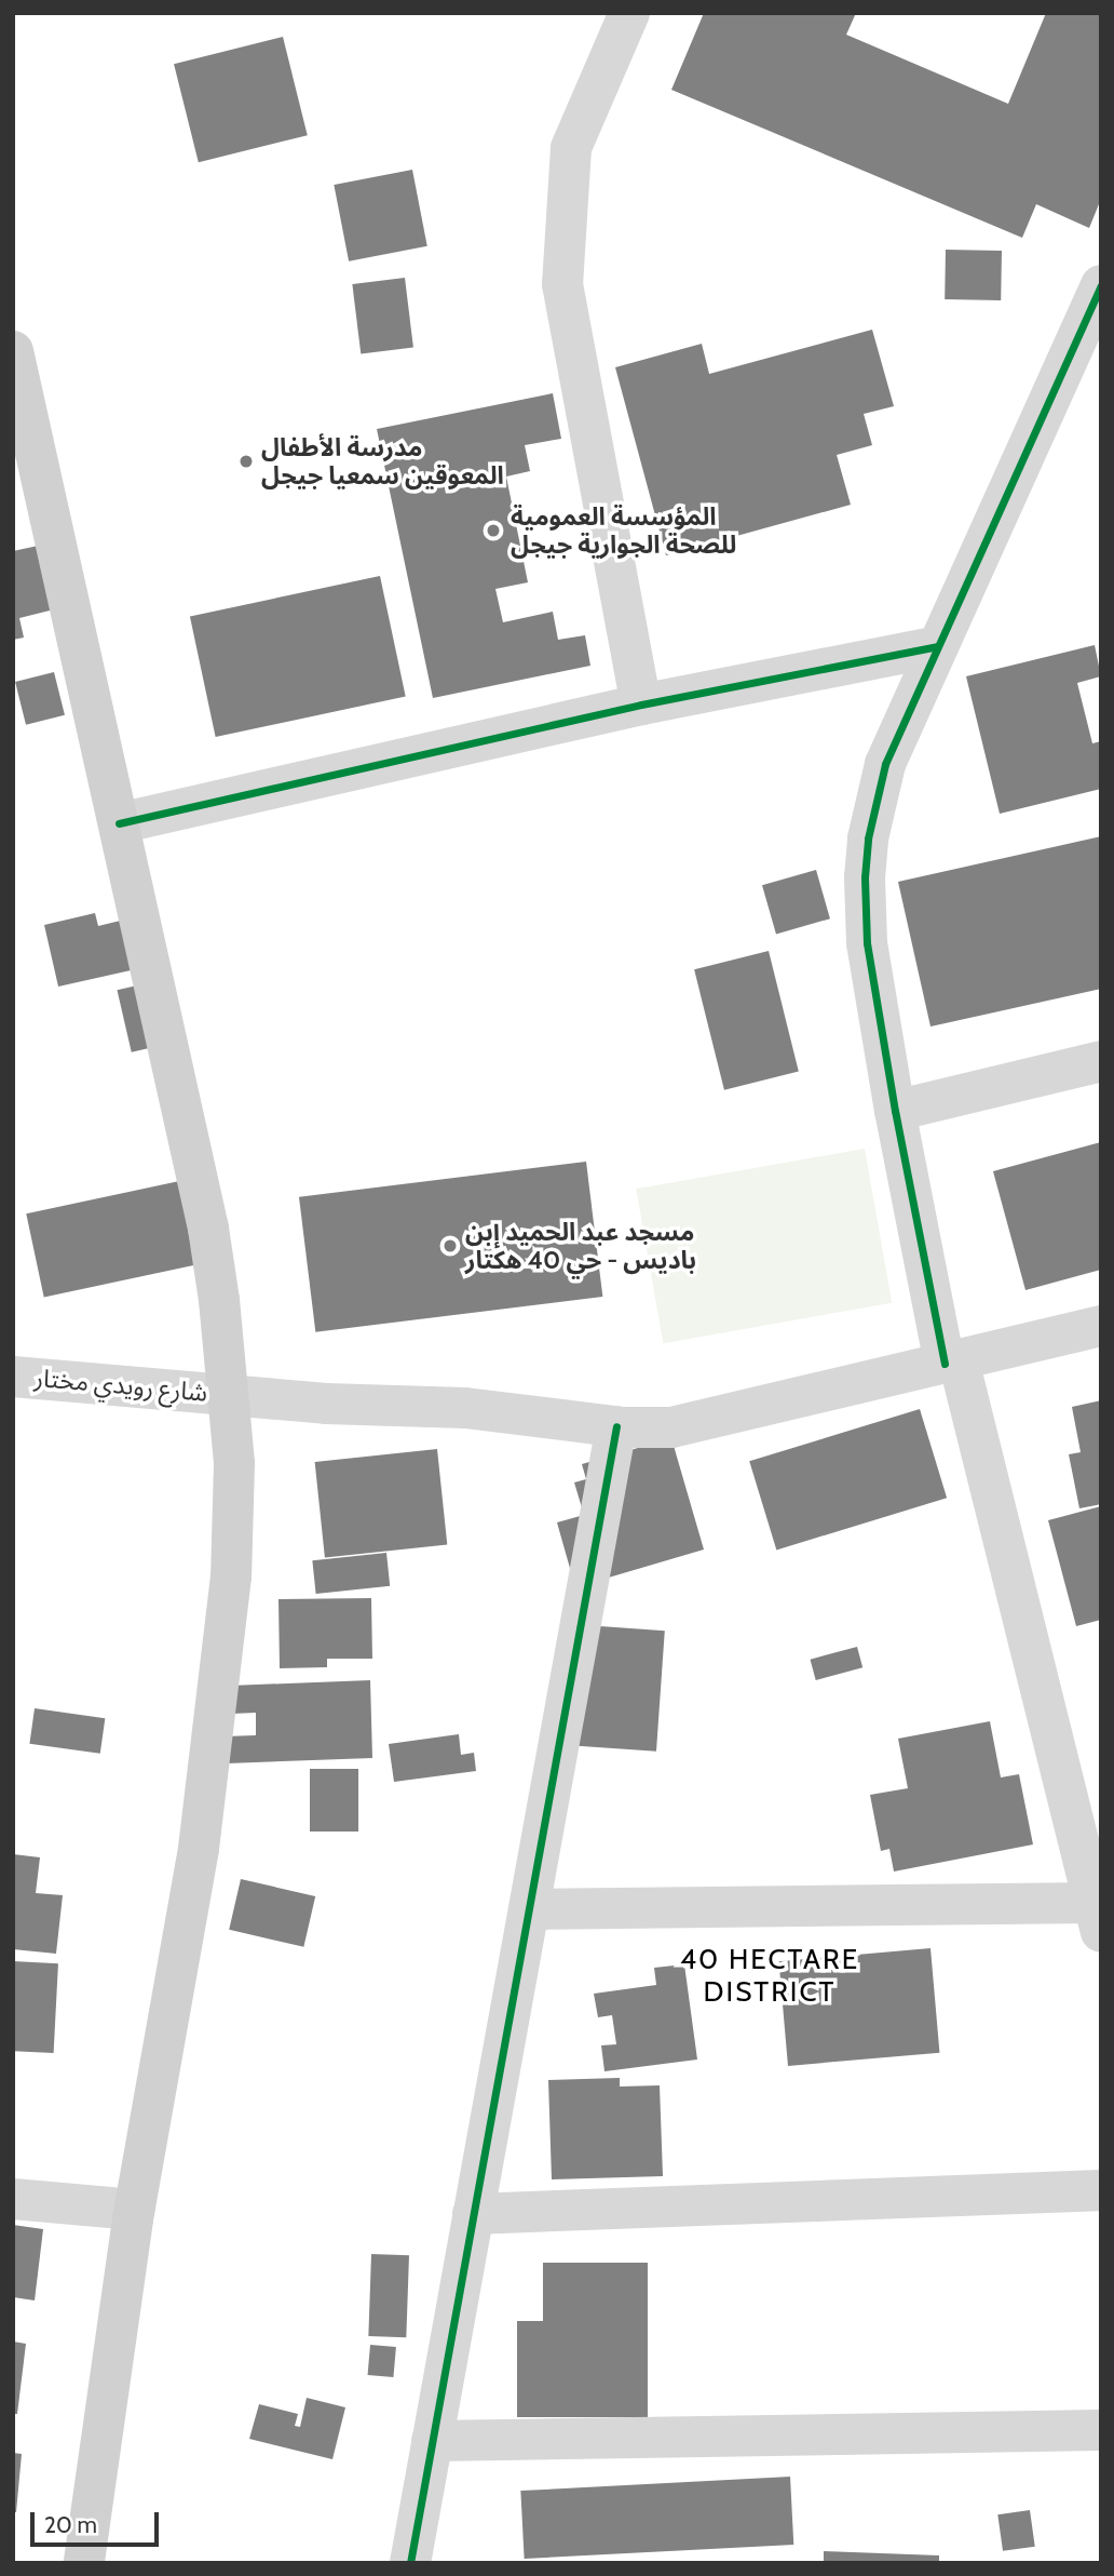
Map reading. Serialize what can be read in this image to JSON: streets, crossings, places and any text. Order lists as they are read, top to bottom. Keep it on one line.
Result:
{"streets":{"street":["شارع رويدي مختار"]},"districts":["40 HECTARE DISTRICT"],"places":["مدرسة الأطفال المعوقين سمعيا جيجل","المؤسسة العمومية للصحة الجوارية جيجل","مسجد عبد الحميد إبن باديس - حي 40 هكتار"],"scale_bar":"20 m"}
